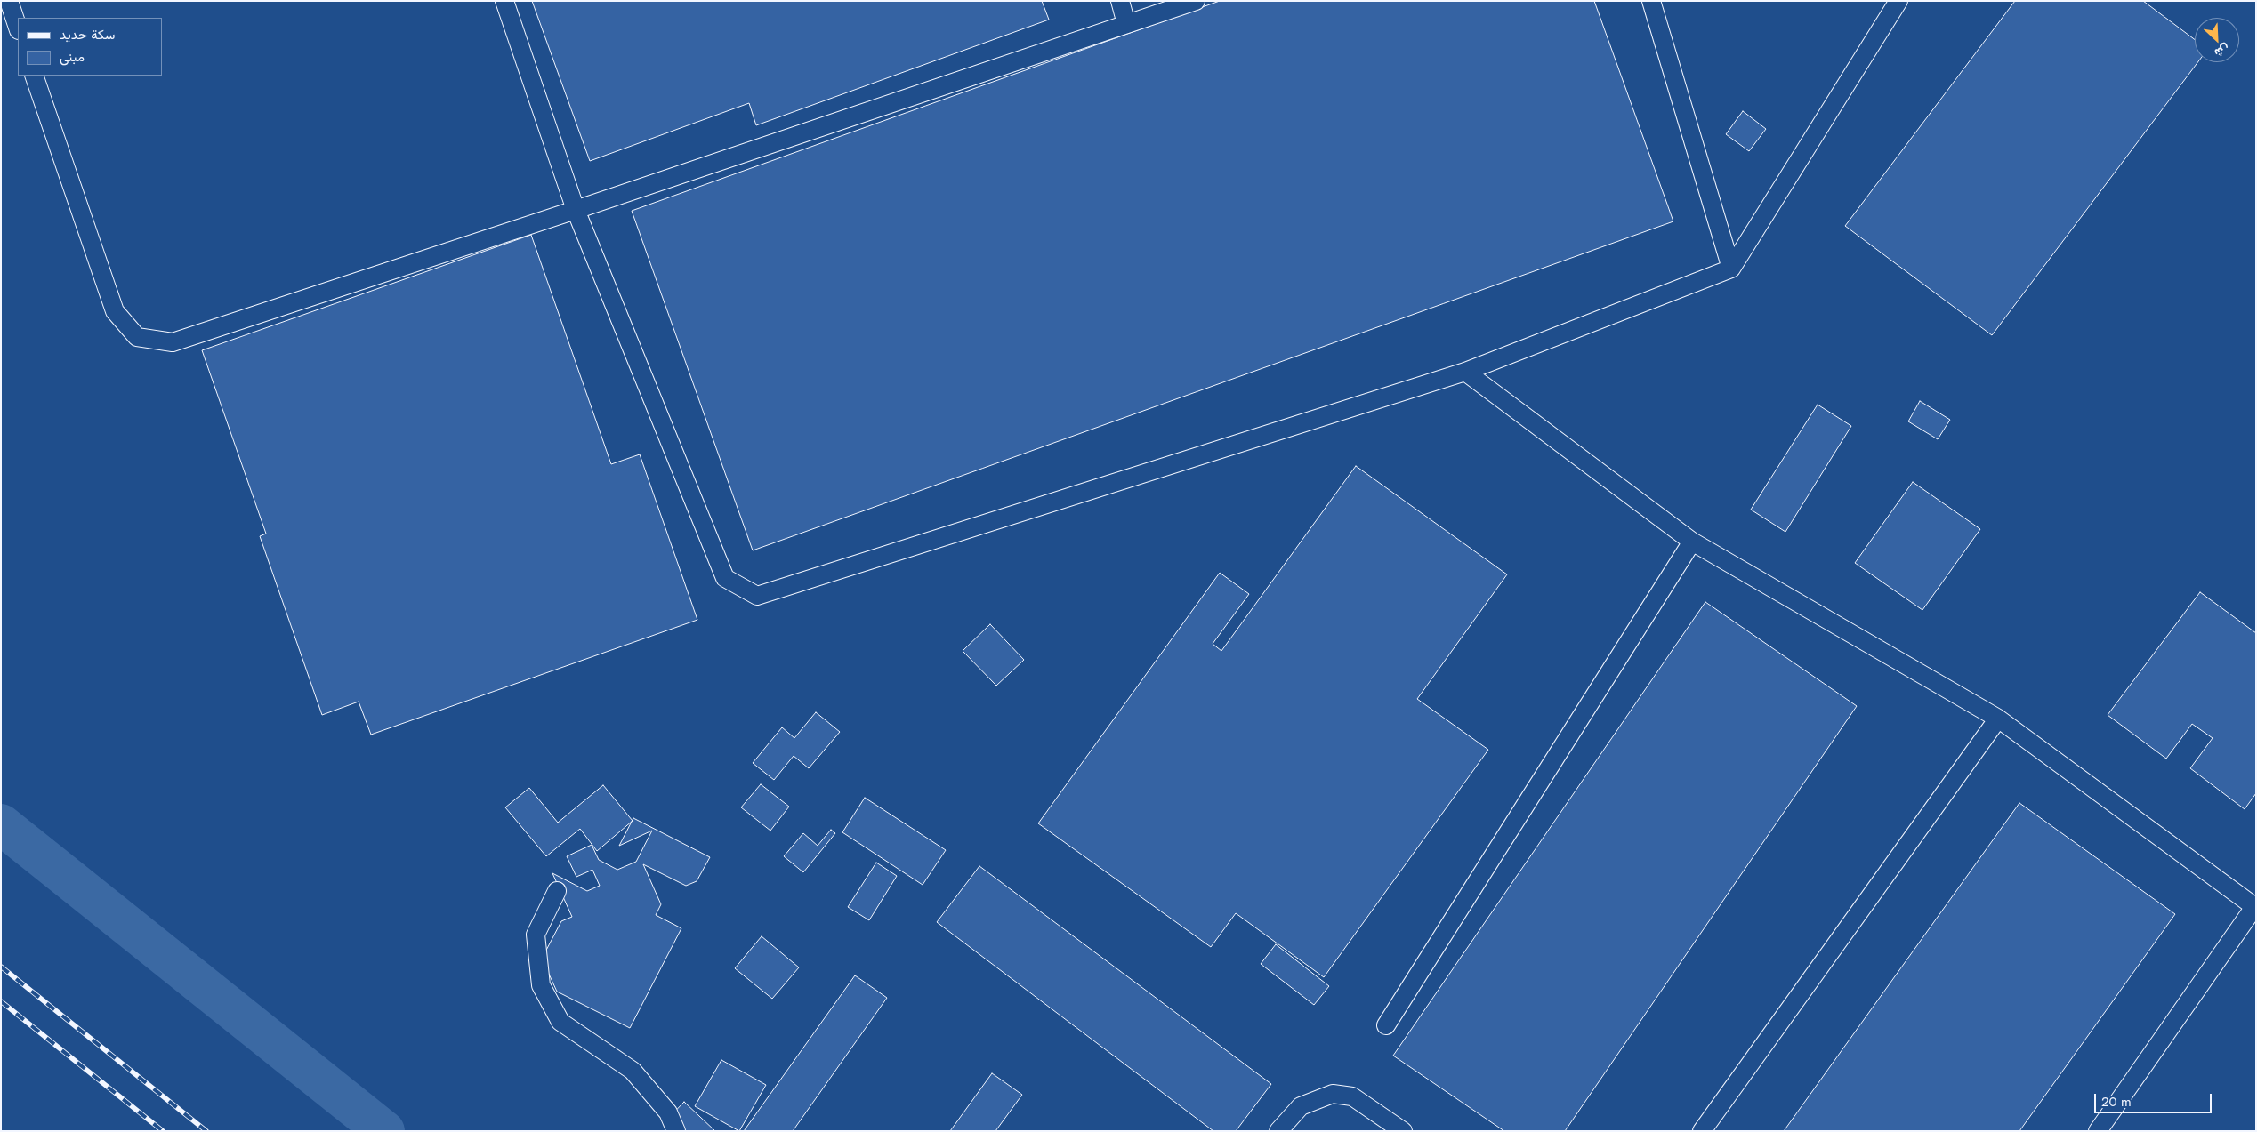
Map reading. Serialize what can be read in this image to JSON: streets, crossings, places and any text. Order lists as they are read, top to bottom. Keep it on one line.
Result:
{"legend":["سكة حديد","مبنى"],"scale_bar":"20 m","north":"bottom right"}
